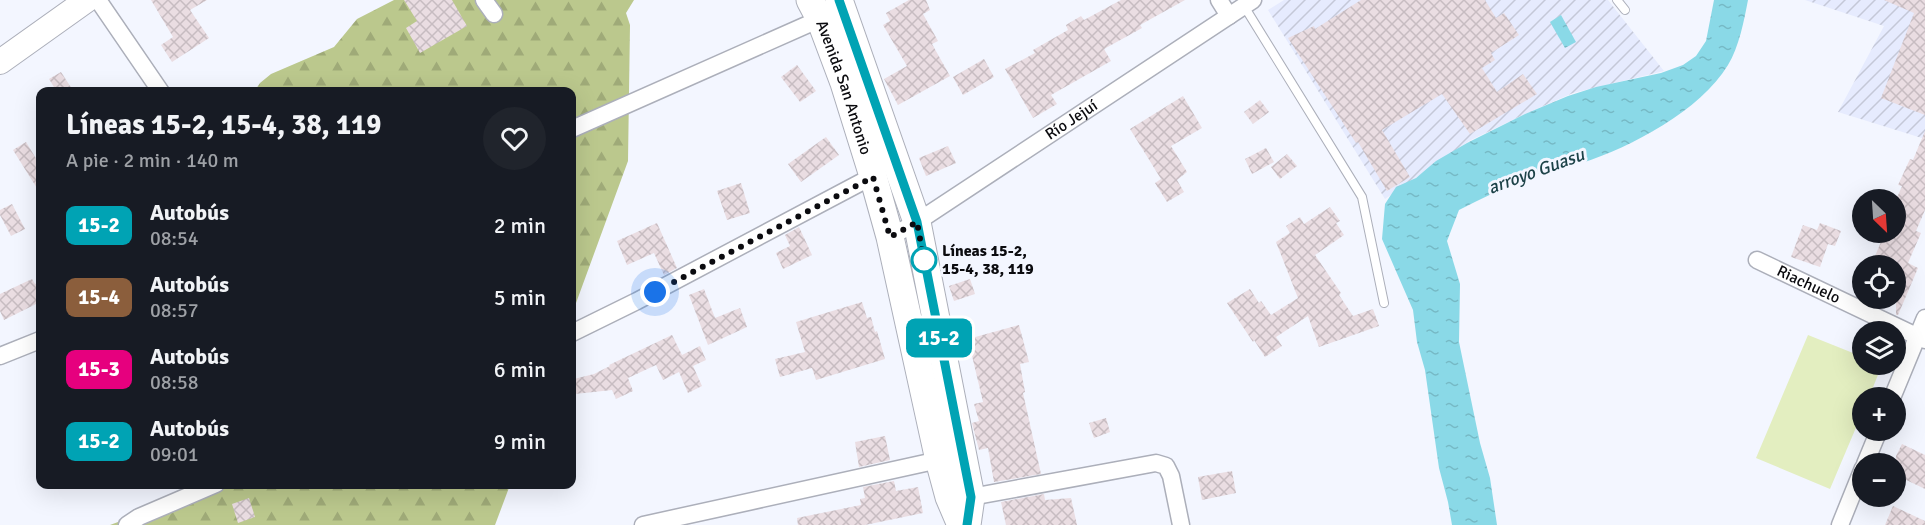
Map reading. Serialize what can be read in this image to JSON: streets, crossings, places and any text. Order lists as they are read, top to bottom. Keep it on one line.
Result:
{"streets":{"main road":["Avenida San Antonio"],"street":["Río Jejuí","Riachuelo"]},"crossings":[["Avenida San Antonio","Río Jejuí"]],"water":["arroyo Guasu"],"places":["Líneas 15-2, 15-4, 38, 119"],"lines":["bus line 15-2"],"north":"bottom right","page":{"on_map":"15-2","heading":["Líneas 15-2, 15-4, 38, 119","A pie · 2 min · 140 m"],"map_buttons":["+","−"],"list":[{"mark":"15-2","name":"Autobús","note":"08:54","value":"2 min"},{"mark":"15-4","name":"Autobús","note":"08:57","value":"5 min"},{"mark":"15-3","name":"Autobús","note":"08:58","value":"6 min"},{"mark":"15-2","name":"Autobús","note":"09:01","value":"9 min"}]}}
